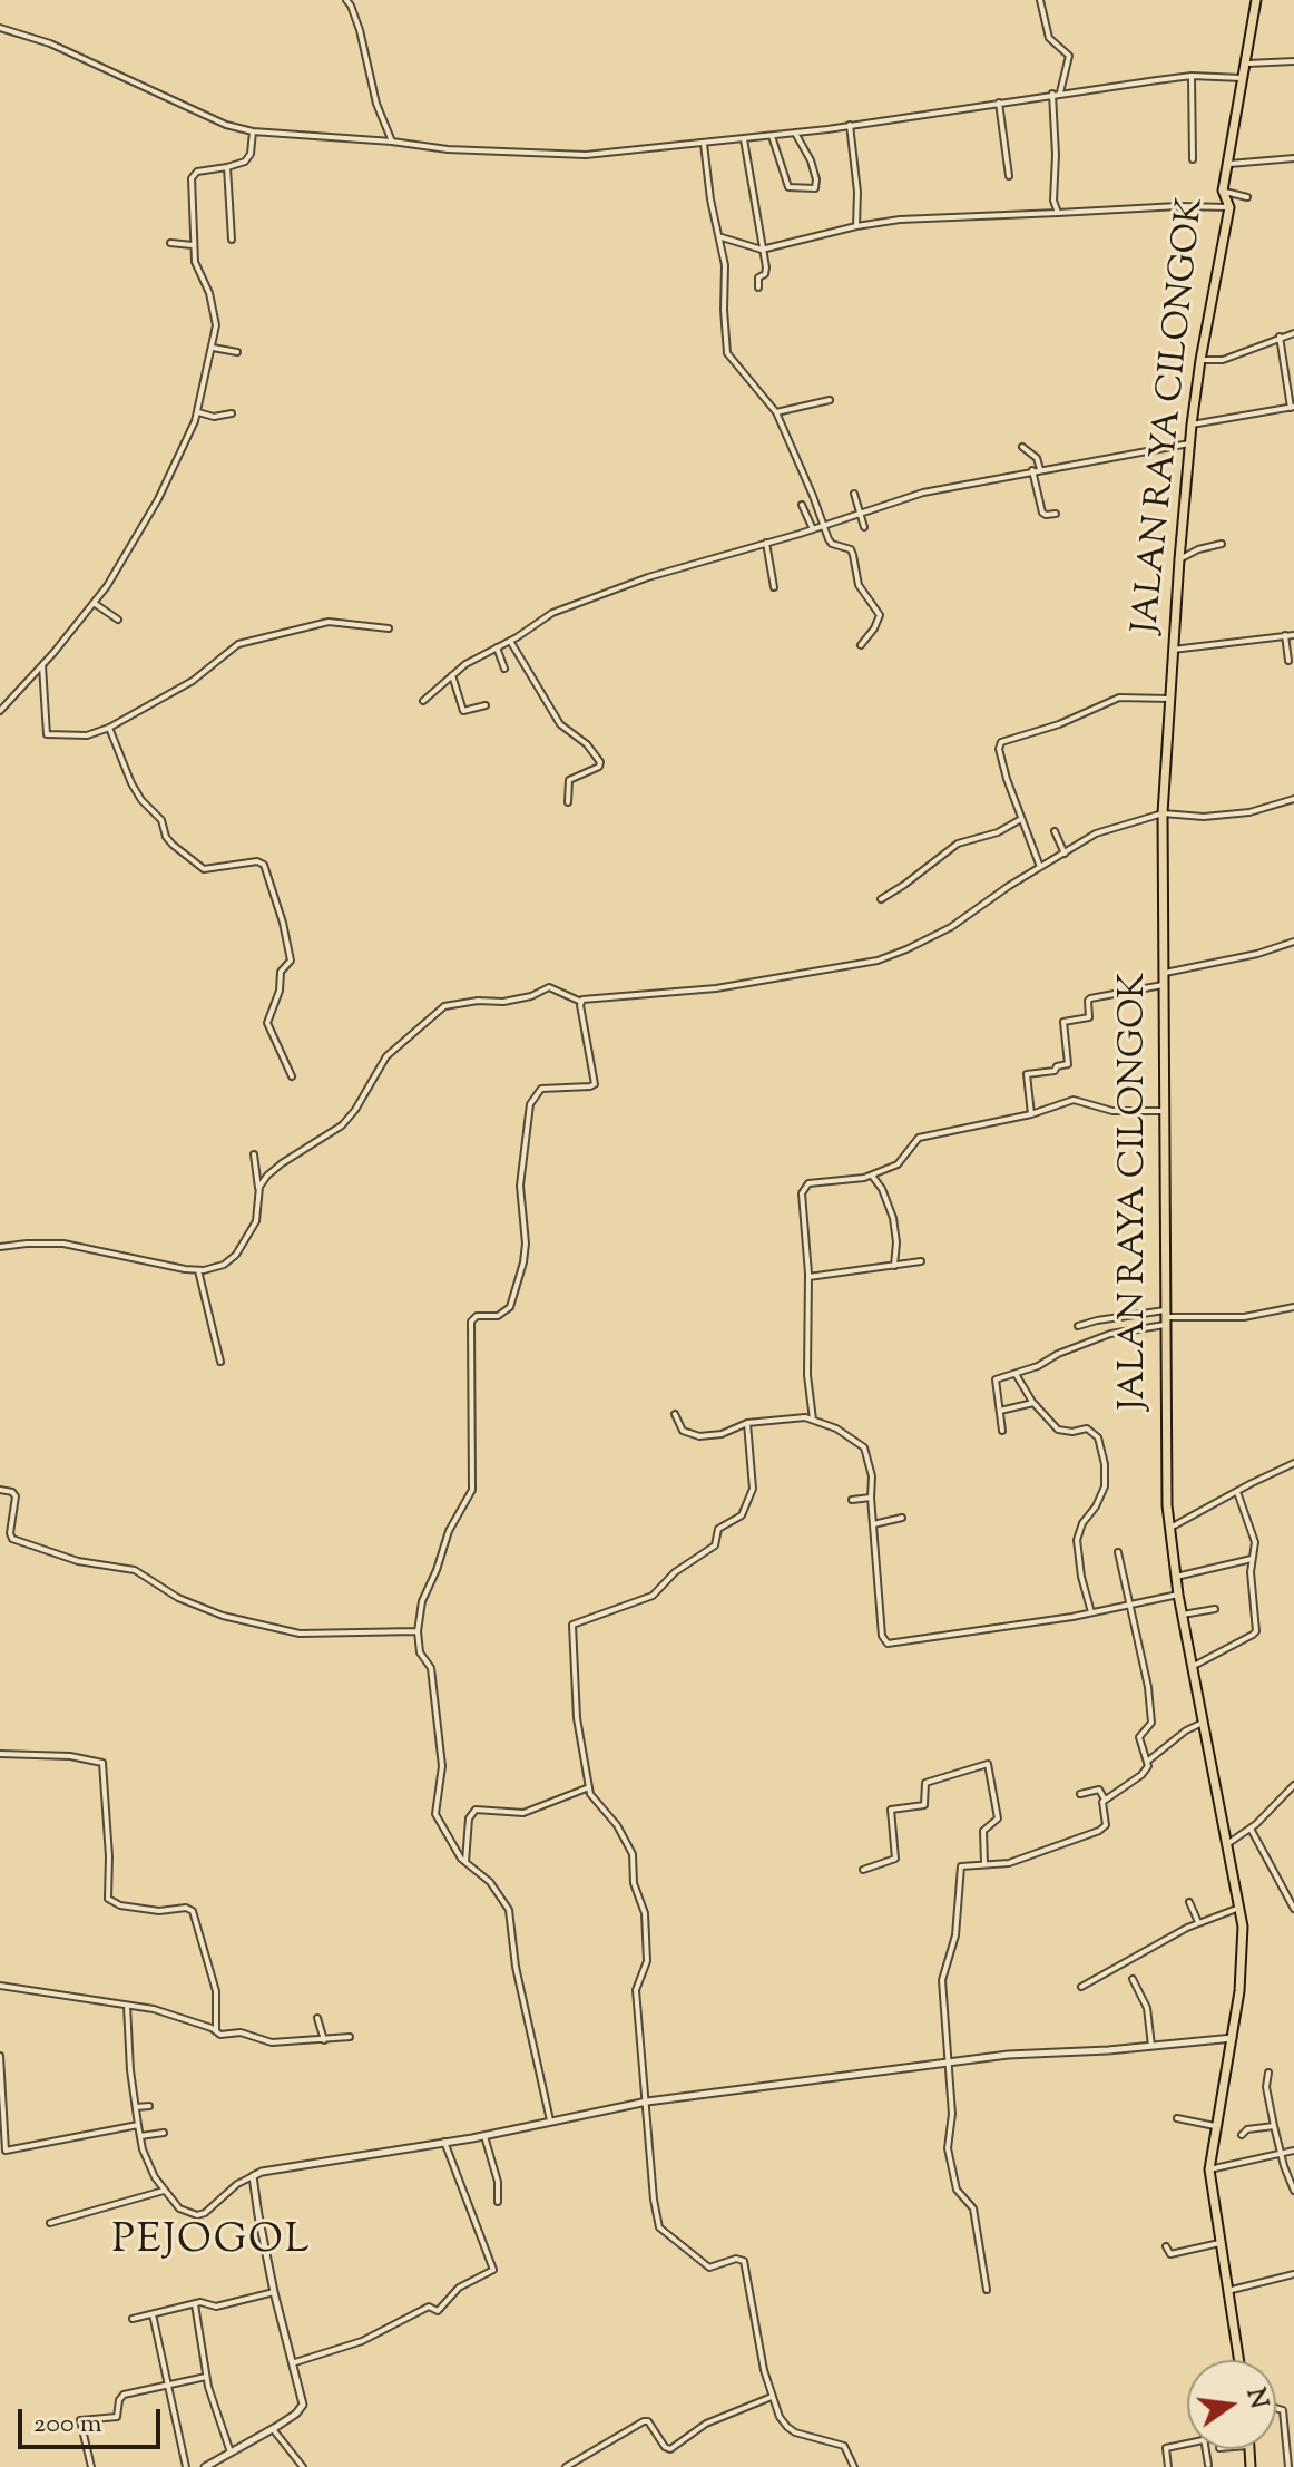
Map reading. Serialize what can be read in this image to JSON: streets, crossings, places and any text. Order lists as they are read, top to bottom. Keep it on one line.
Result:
{"streets":{"highway":["JALAN RAYA CILONGOK"]},"districts":["PEJOGOL"],"scale_bar":"200 m","north":"right"}
